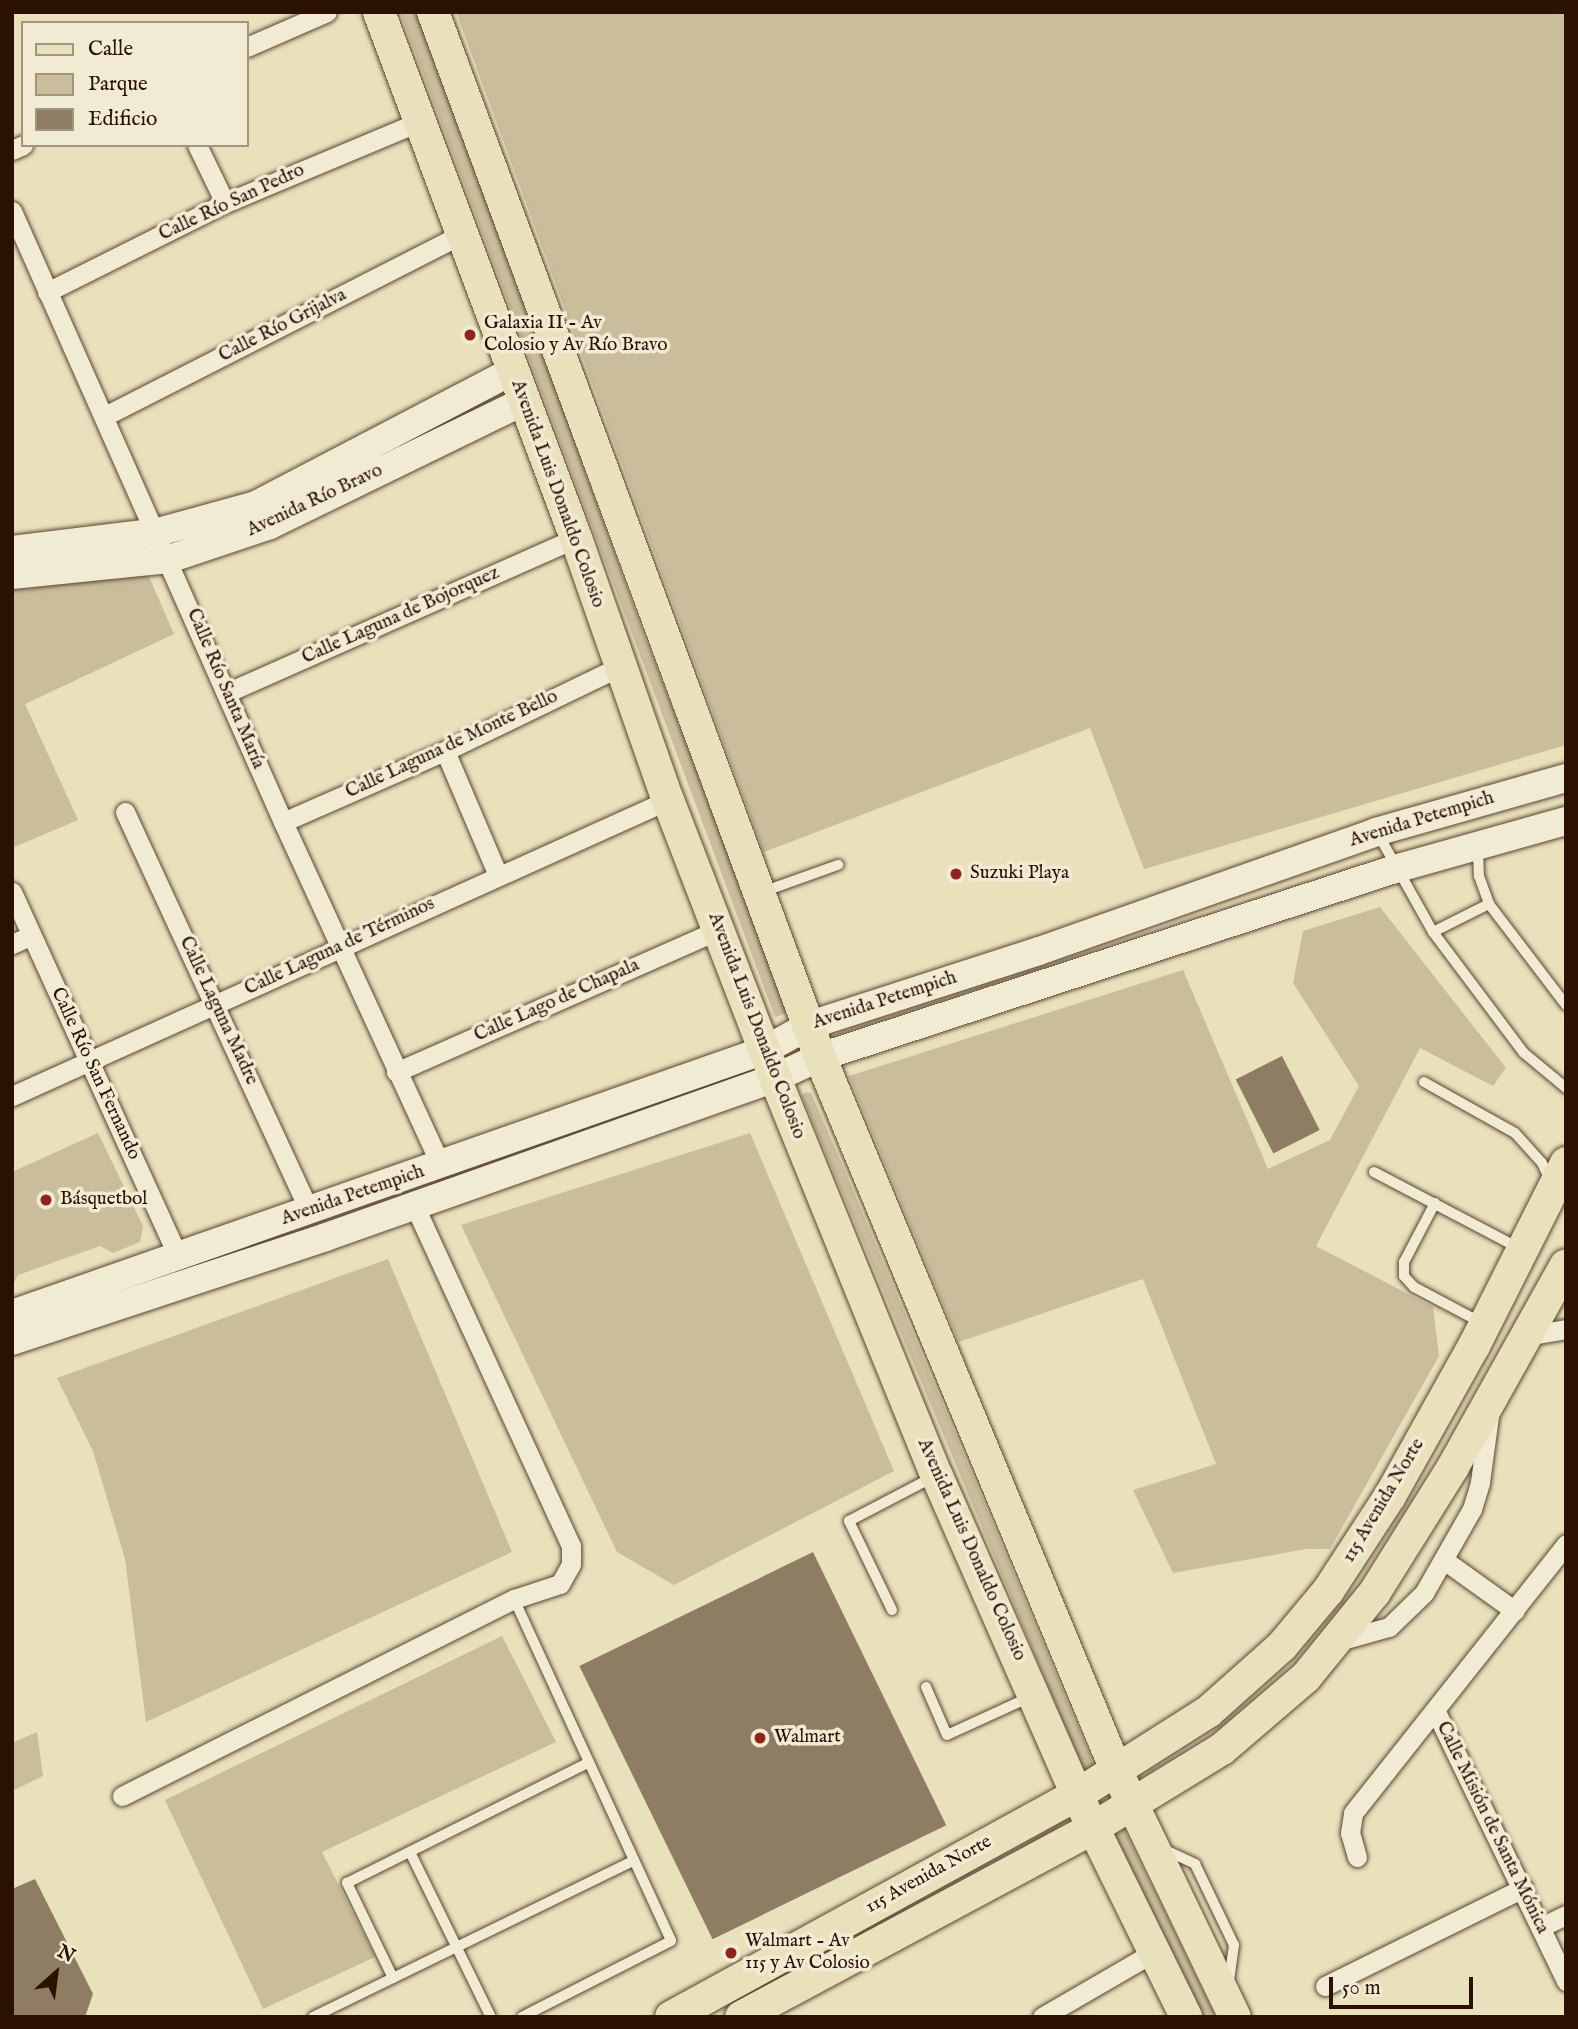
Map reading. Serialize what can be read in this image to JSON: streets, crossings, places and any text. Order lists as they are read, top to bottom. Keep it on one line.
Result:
{"streets":{"main road":["Avenida Luis Donaldo Colosio","Avenida Río Bravo","Avenida Petempich","115 Avenida Norte"],"street":["Calle Río San Pedro","Calle Río Grijalva","Calle Laguna de Bojorquez","Calle Río Santa María","Calle Laguna de Monte Bello","Calle Laguna de Términos","Calle Lago de Chapala","Calle Laguna Madre","Calle Río San Fernando","Calle Misión de Santa Mónica"]},"crossings":[["Calle Río San Pedro","Avenida Luis Donaldo Colosio"],["Calle Río San Pedro","Calle Río Santa María"],["Calle Río Grijalva","Avenida Luis Donaldo Colosio"],["Calle Río Grijalva","Calle Río Santa María"],["Avenida Luis Donaldo Colosio","Avenida Río Bravo"],["Avenida Luis Donaldo Colosio","Calle Laguna de Bojorquez"],["Avenida Luis Donaldo Colosio","Calle Laguna de Monte Bello"],["Avenida Luis Donaldo Colosio","Avenida Petempich"],["Avenida Luis Donaldo Colosio","Calle Laguna de Términos"],["Avenida Luis Donaldo Colosio","Calle Lago de Chapala"],["Avenida Luis Donaldo Colosio","115 Avenida Norte"],["Avenida Río Bravo","Calle Río Santa María"],["Calle Laguna de Bojorquez","Calle Río Santa María"],["Calle Río Santa María","Calle Laguna de Monte Bello"],["Calle Río Santa María","Avenida Petempich"],["Calle Río Santa María","Calle Laguna de Términos"],["Calle Río Santa María","Calle Lago de Chapala"],["Avenida Petempich","Calle Laguna Madre"],["Avenida Petempich","Calle Río San Fernando"],["Calle Laguna de Términos","Calle Laguna Madre"],["Calle Laguna de Términos","Calle Río San Fernando"]],"places":["Galaxia II - Av Colosio y Av Río Bravo","Suzuki Playa","Básquetbol","Walmart","Walmart - Av 115 y Av Colosio"],"legend":["Calle","Parque","Edificio"],"scale_bar":"50 m","north":"top right"}
